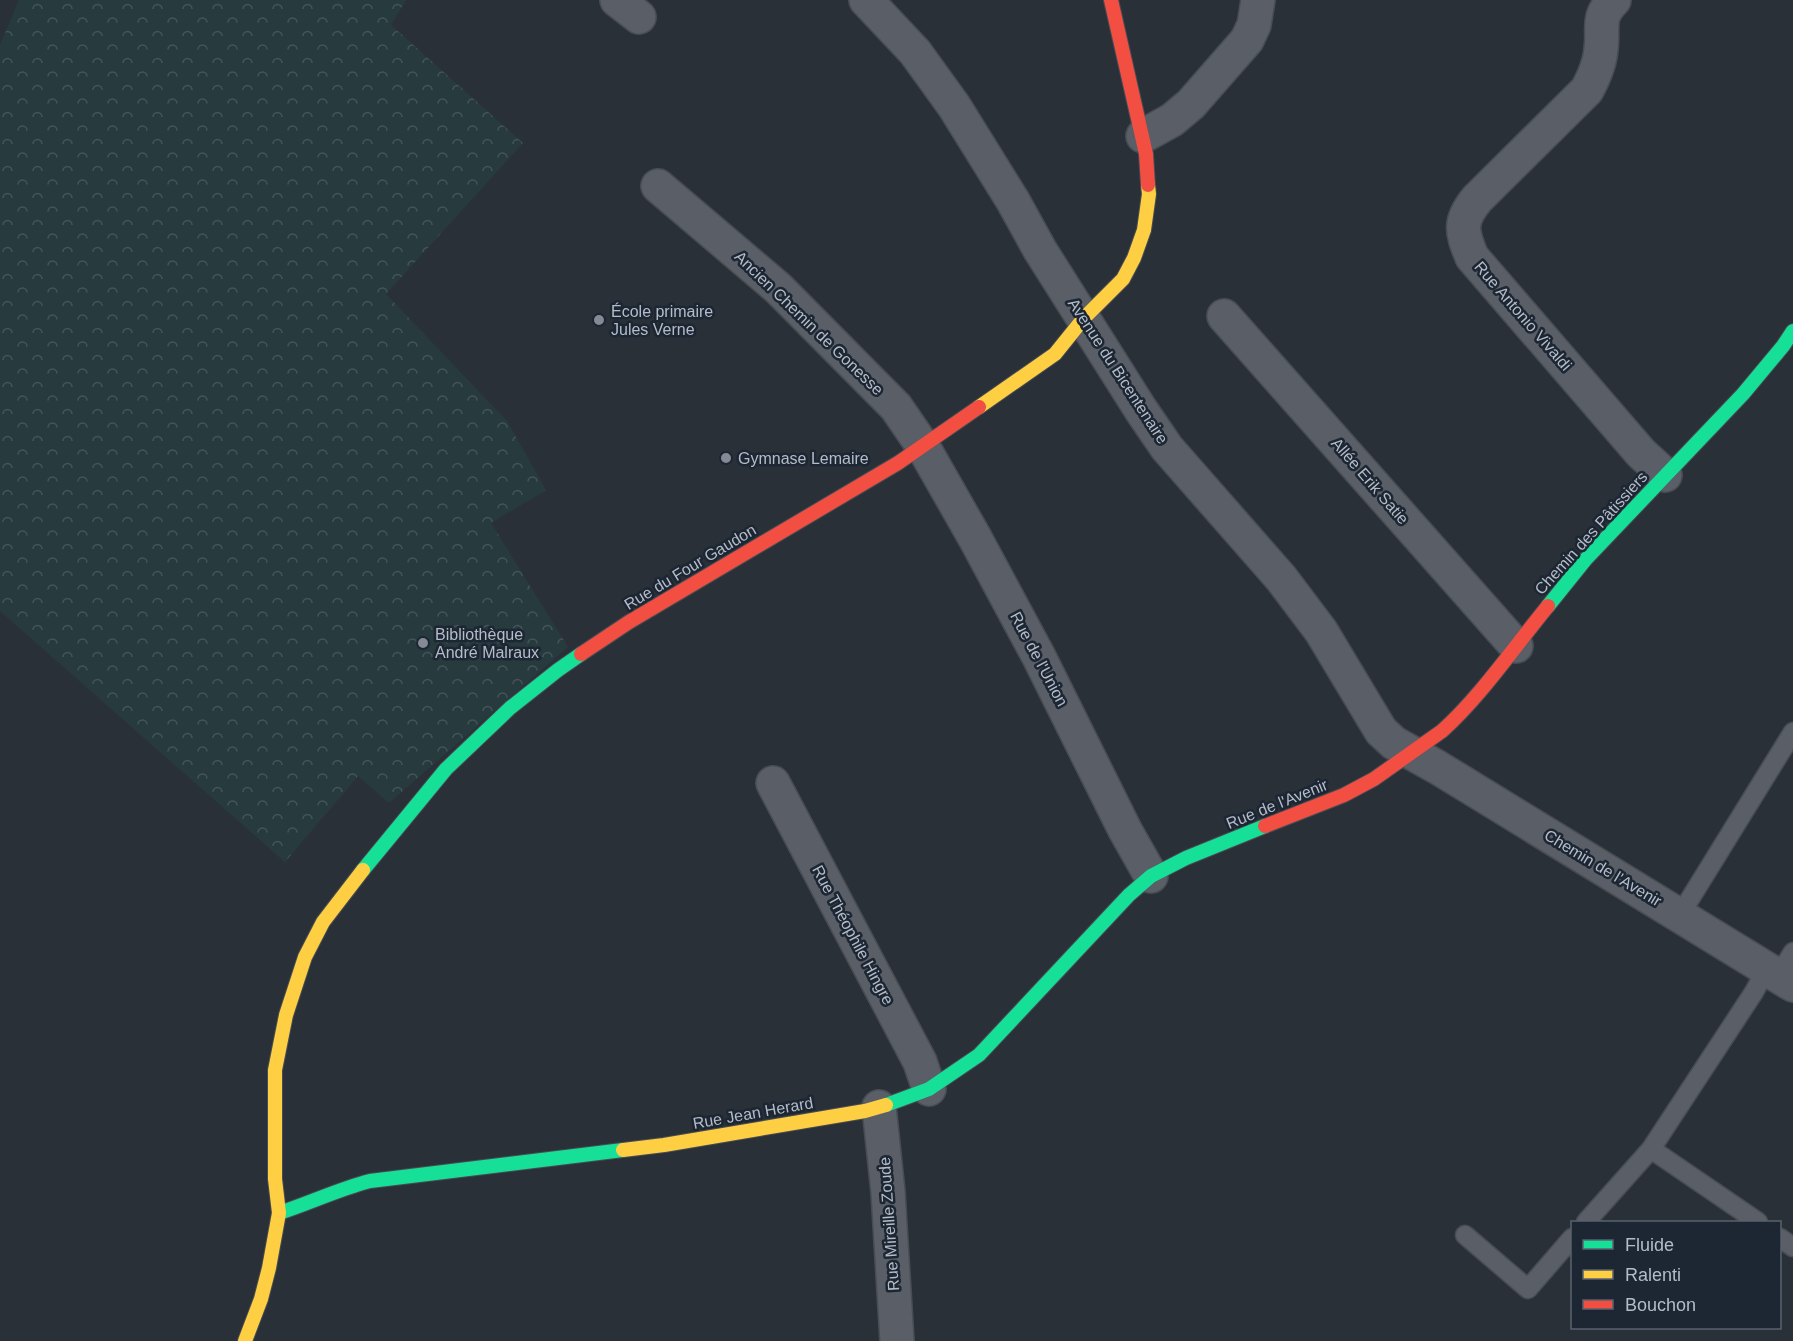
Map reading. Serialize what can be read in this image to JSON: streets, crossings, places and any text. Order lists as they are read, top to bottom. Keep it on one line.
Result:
{"streets":{"street":["Rue Antonio Vivaldi","Ancien Chemin de Gonesse","Avenue du Bicentenaire","Allée Erik Satie","Chemin des Pâtissiers","Rue du Four Gaudon","Rue de l'Union","Rue de l'Avenir","Chemin de l'Avenir","Rue Théophile Hingre","Rue Jean Herard","Rue Mireille Zoude"]},"crossings":[["Rue Antonio Vivaldi","Chemin des Pâtissiers"],["Ancien Chemin de Gonesse","Rue du Four Gaudon"],["Ancien Chemin de Gonesse","Rue de l'Union"],["Avenue du Bicentenaire","Chemin des Pâtissiers"],["Avenue du Bicentenaire","Rue du Four Gaudon"],["Avenue du Bicentenaire","Rue de l'Avenir"],["Avenue du Bicentenaire","Chemin de l'Avenir"],["Allée Erik Satie","Chemin des Pâtissiers"],["Chemin des Pâtissiers","Rue de l'Avenir"],["Chemin des Pâtissiers","Chemin de l'Avenir"],["Rue du Four Gaudon","Rue de l'Union"],["Rue du Four Gaudon","Rue Jean Herard"],["Rue de l'Union","Rue de l'Avenir"],["Rue de l'Union","Rue Jean Herard"],["Rue de l'Avenir","Chemin de l'Avenir"],["Rue de l'Avenir","Rue Jean Herard"],["Rue Théophile Hingre","Rue Jean Herard"],["Rue Jean Herard","Rue Mireille Zoude"]],"places":["École primaire Jules Verne","Gymnase Lemaire","Bibliothèque André Malraux"],"legend":["Fluide","Ralenti","Bouchon"]}
